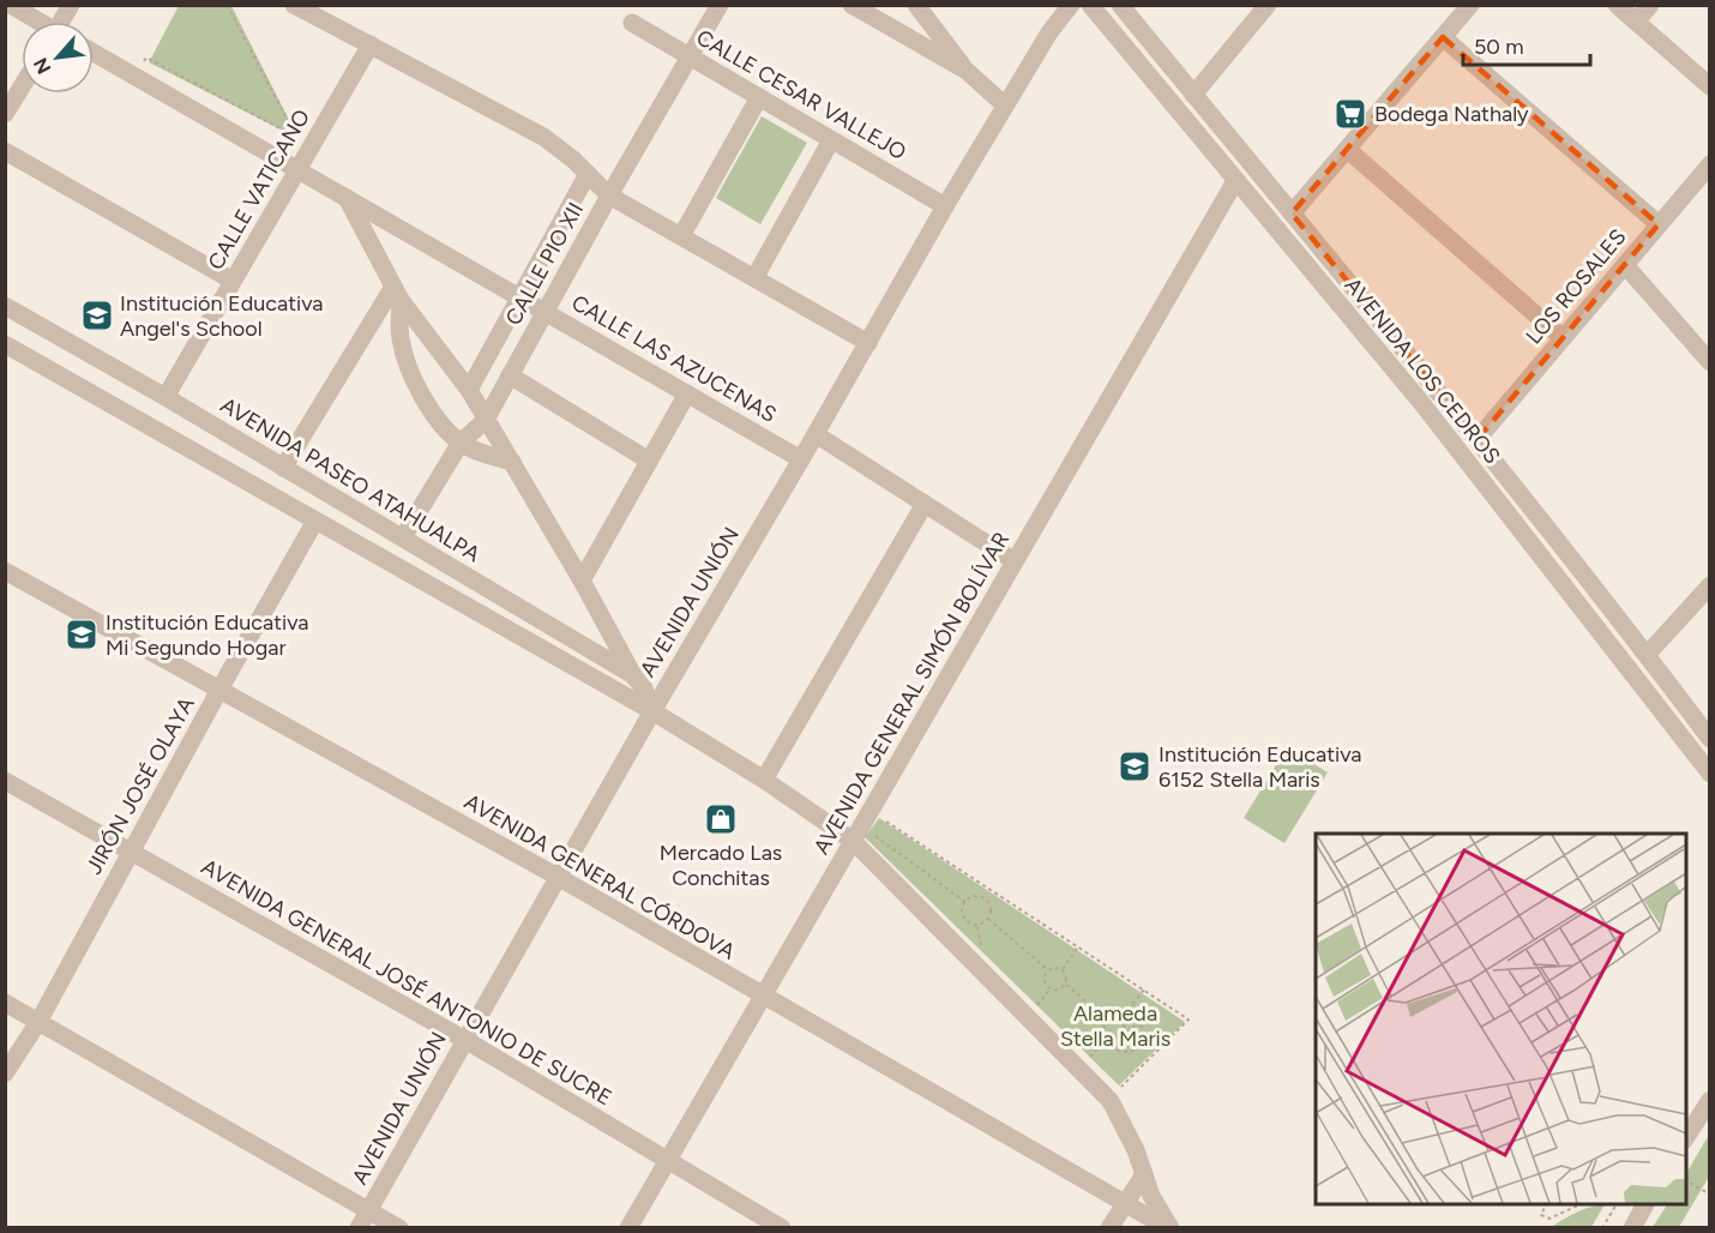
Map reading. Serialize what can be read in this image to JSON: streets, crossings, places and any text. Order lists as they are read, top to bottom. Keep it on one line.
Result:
{"streets":{"street":["CALLE CESAR VALLEJO","CALLE VATICANO","CALLE PIO XII","LOS ROSALES","CALLE LAS AZUCENAS","AVENIDA LOS CEDROS","AVENIDA PASEO ATAHUALPA","AVENIDA UNIÓN","AVENIDA GENERAL SIMÓN BOLÍVAR","JIRÓN JOSÉ OLAYA","AVENIDA GENERAL CÓRDOVA","AVENIDA GENERAL JOSÉ ANTONIO DE SUCRE"]},"crossings":[["CALLE CESAR VALLEJO","CALLE PIO XII"],["CALLE CESAR VALLEJO","AVENIDA UNIÓN"],["CALLE VATICANO","CALLE LAS AZUCENAS"],["CALLE VATICANO","AVENIDA PASEO ATAHUALPA"],["CALLE PIO XII","CALLE LAS AZUCENAS"],["CALLE PIO XII","AVENIDA PASEO ATAHUALPA"],["LOS ROSALES","AVENIDA LOS CEDROS"],["CALLE LAS AZUCENAS","AVENIDA UNIÓN"],["AVENIDA LOS CEDROS","AVENIDA GENERAL SIMÓN BOLÍVAR"],["AVENIDA PASEO ATAHUALPA","AVENIDA UNIÓN"],["AVENIDA UNIÓN","AVENIDA GENERAL CÓRDOVA"],["AVENIDA UNIÓN","AVENIDA GENERAL JOSÉ ANTONIO DE SUCRE"],["AVENIDA GENERAL SIMÓN BOLÍVAR","AVENIDA GENERAL CÓRDOVA"],["AVENIDA GENERAL SIMÓN BOLÍVAR","AVENIDA GENERAL JOSÉ ANTONIO DE SUCRE"],["JIRÓN JOSÉ OLAYA","AVENIDA GENERAL CÓRDOVA"],["JIRÓN JOSÉ OLAYA","AVENIDA GENERAL JOSÉ ANTONIO DE SUCRE"]],"parks":["Alameda Stella Maris"],"places":{"supermarket":["Bodega Nathaly"],"school or university":["Institución Educativa Angel's School","Institución Educativa Mi Segundo Hogar","Institución Educativa 6152 Stella Maris"],"shop":["Mercado Las Conchitas"]},"scale_bar":"50 m","north":"bottom left"}
